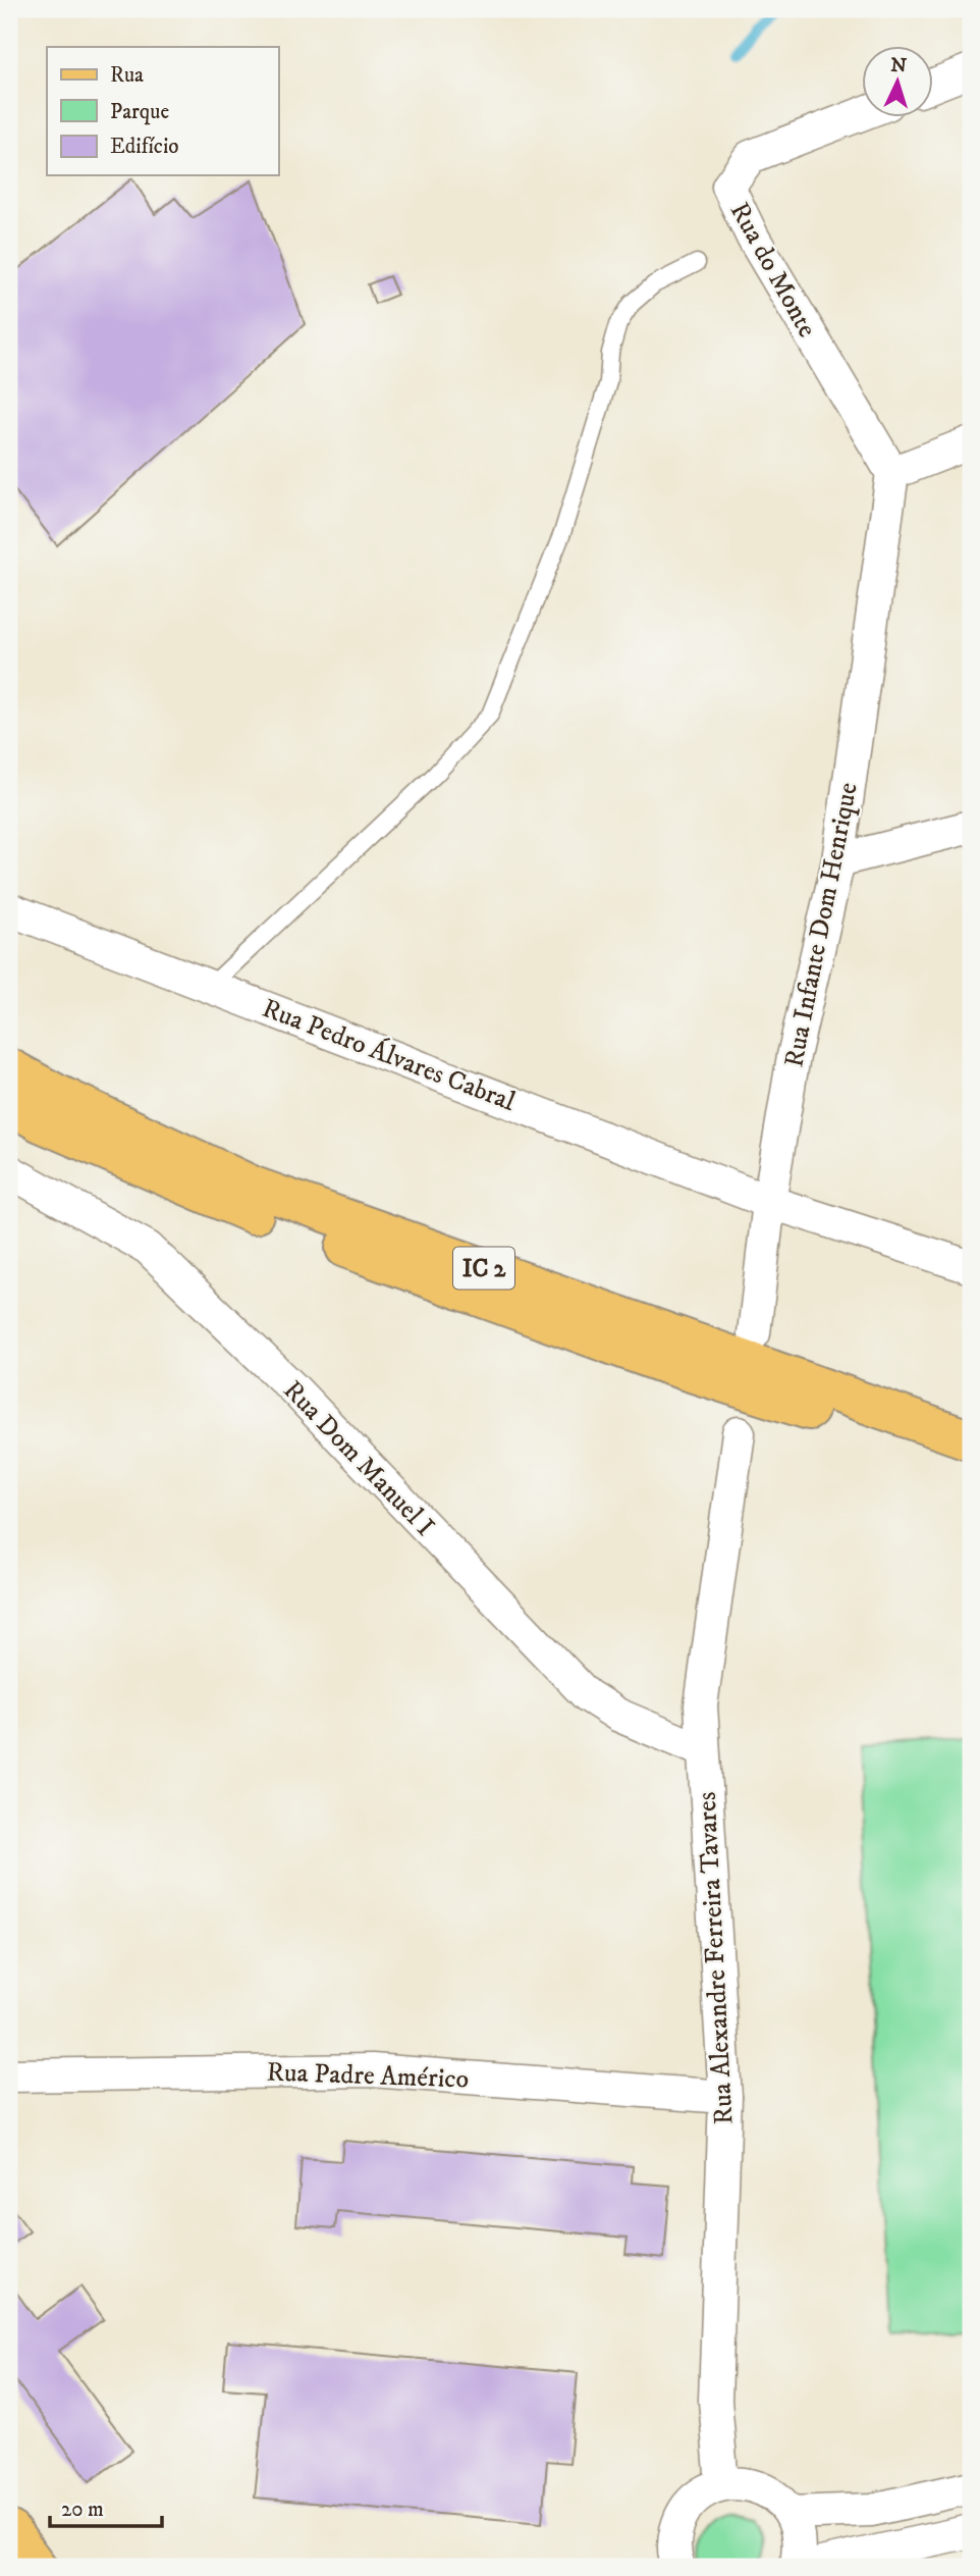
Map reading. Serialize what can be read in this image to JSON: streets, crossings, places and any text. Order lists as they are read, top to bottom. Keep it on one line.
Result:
{"streets":{"main road":["IC 2"],"street":["Rua do Monte","Rua Infante Dom Henrique","Rua Pedro Álvares Cabral","Rua Dom Manuel I","Rua Alexandre Ferreira Tavares","Rua Padre Américo"]},"crossings":[["Rua do Monte","Rua Infante Dom Henrique"],["Rua Infante Dom Henrique","Rua Pedro Álvares Cabral"],["Rua Dom Manuel I","Rua Alexandre Ferreira Tavares"],["Rua Alexandre Ferreira Tavares","Rua Padre Américo"]],"legend":["Rua","Parque","Edifício"],"scale_bar":"20 m","north":"top"}
